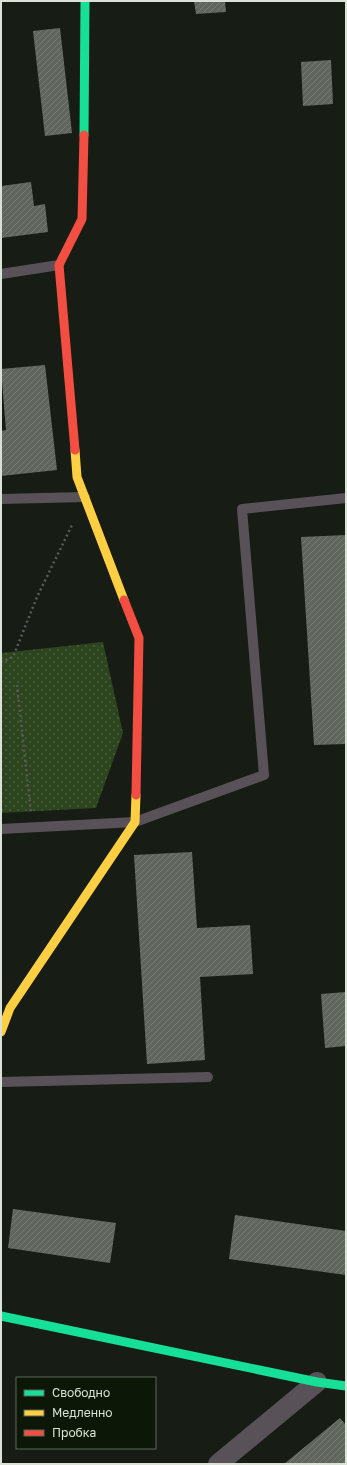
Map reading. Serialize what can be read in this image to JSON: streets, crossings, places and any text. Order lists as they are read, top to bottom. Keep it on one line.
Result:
{"legend":["Свободно","Медленно","Пробка"]}
